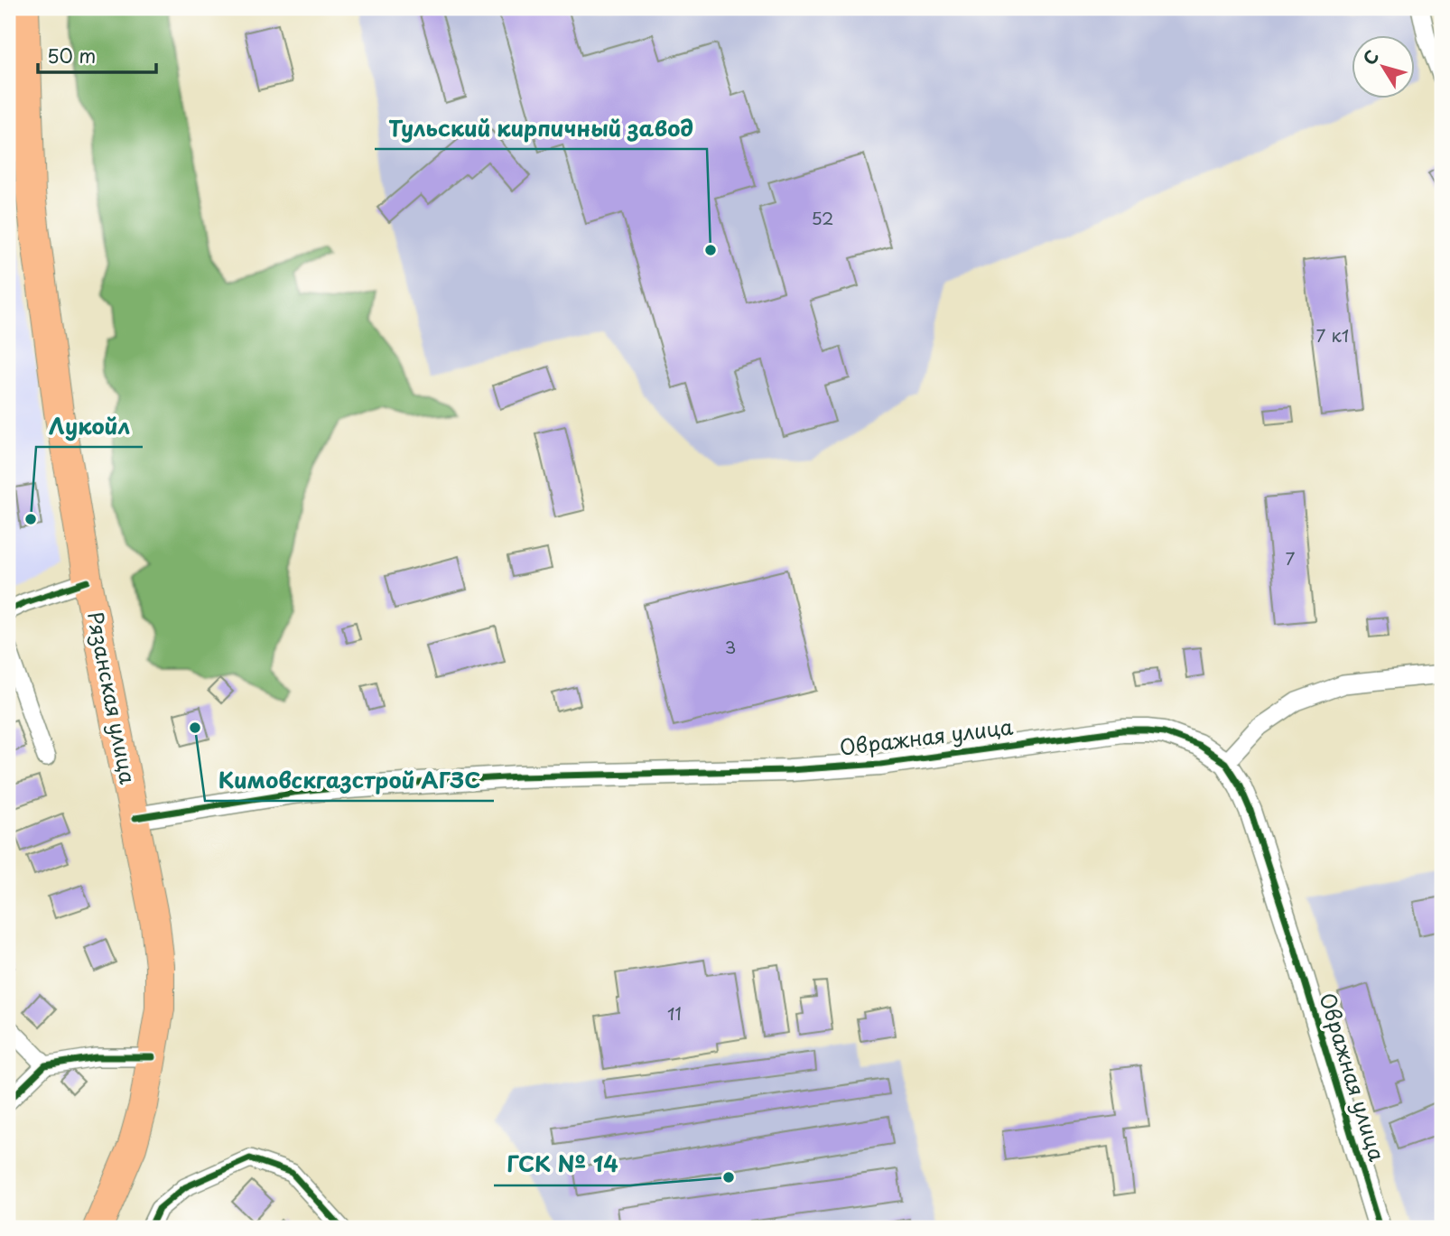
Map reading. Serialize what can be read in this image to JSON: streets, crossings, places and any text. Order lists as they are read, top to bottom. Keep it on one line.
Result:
{"streets":{"main road":["Рязанская улица"],"street":["Овражная улица"]},"crossings":[["Рязанская улица","Овражная улица"]],"places":["Тульский кирпичный завод","Лукойл","Кимовскгазстрой АГЗС","ГСК № 14"],"house_numbers":["52","7 к1","7","3","11"],"scale_bar":"50 m","north":"top left"}
